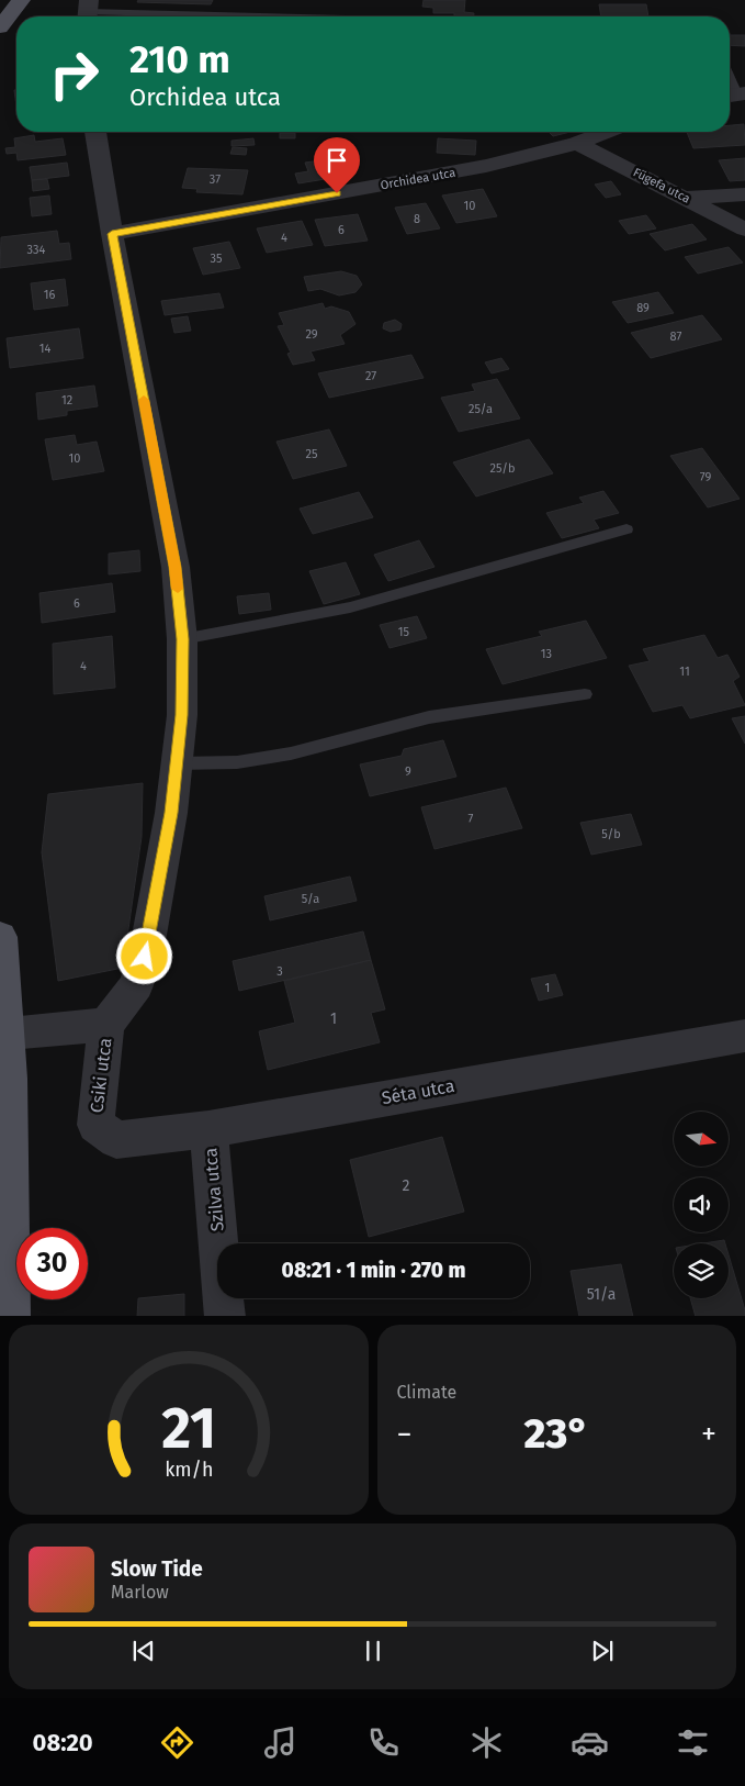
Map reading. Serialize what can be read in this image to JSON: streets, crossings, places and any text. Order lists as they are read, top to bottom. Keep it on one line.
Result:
{"streets":{"street":["Orchidea utca","Fügefa utca","Csiki utca","Séta utca","Szilva utca"]},"crossings":[["Orchidea utca","Fügefa utca"],["Orchidea utca","Csiki utca"],["Csiki utca","Séta utca"],["Séta utca","Szilva utca"]],"house_numbers":["37","10","8","6","4","334","35","16","89","29","87","14","27","12","25/a","25","10","25/b","79","6","15","13","4","11","9","7","5/b","5/a","3","1","1","2","51/a"],"north":"right","page":{"turn":["210 m","Orchidea utca"],"limit":"30","trip":"08:21 · 1 min · 270 m","tile":"Climate","heat":["−","23°","+"],"song":["Slow Tide","Marlow"],"tabs":"08:20","gauge":["21","km/h"]}}
